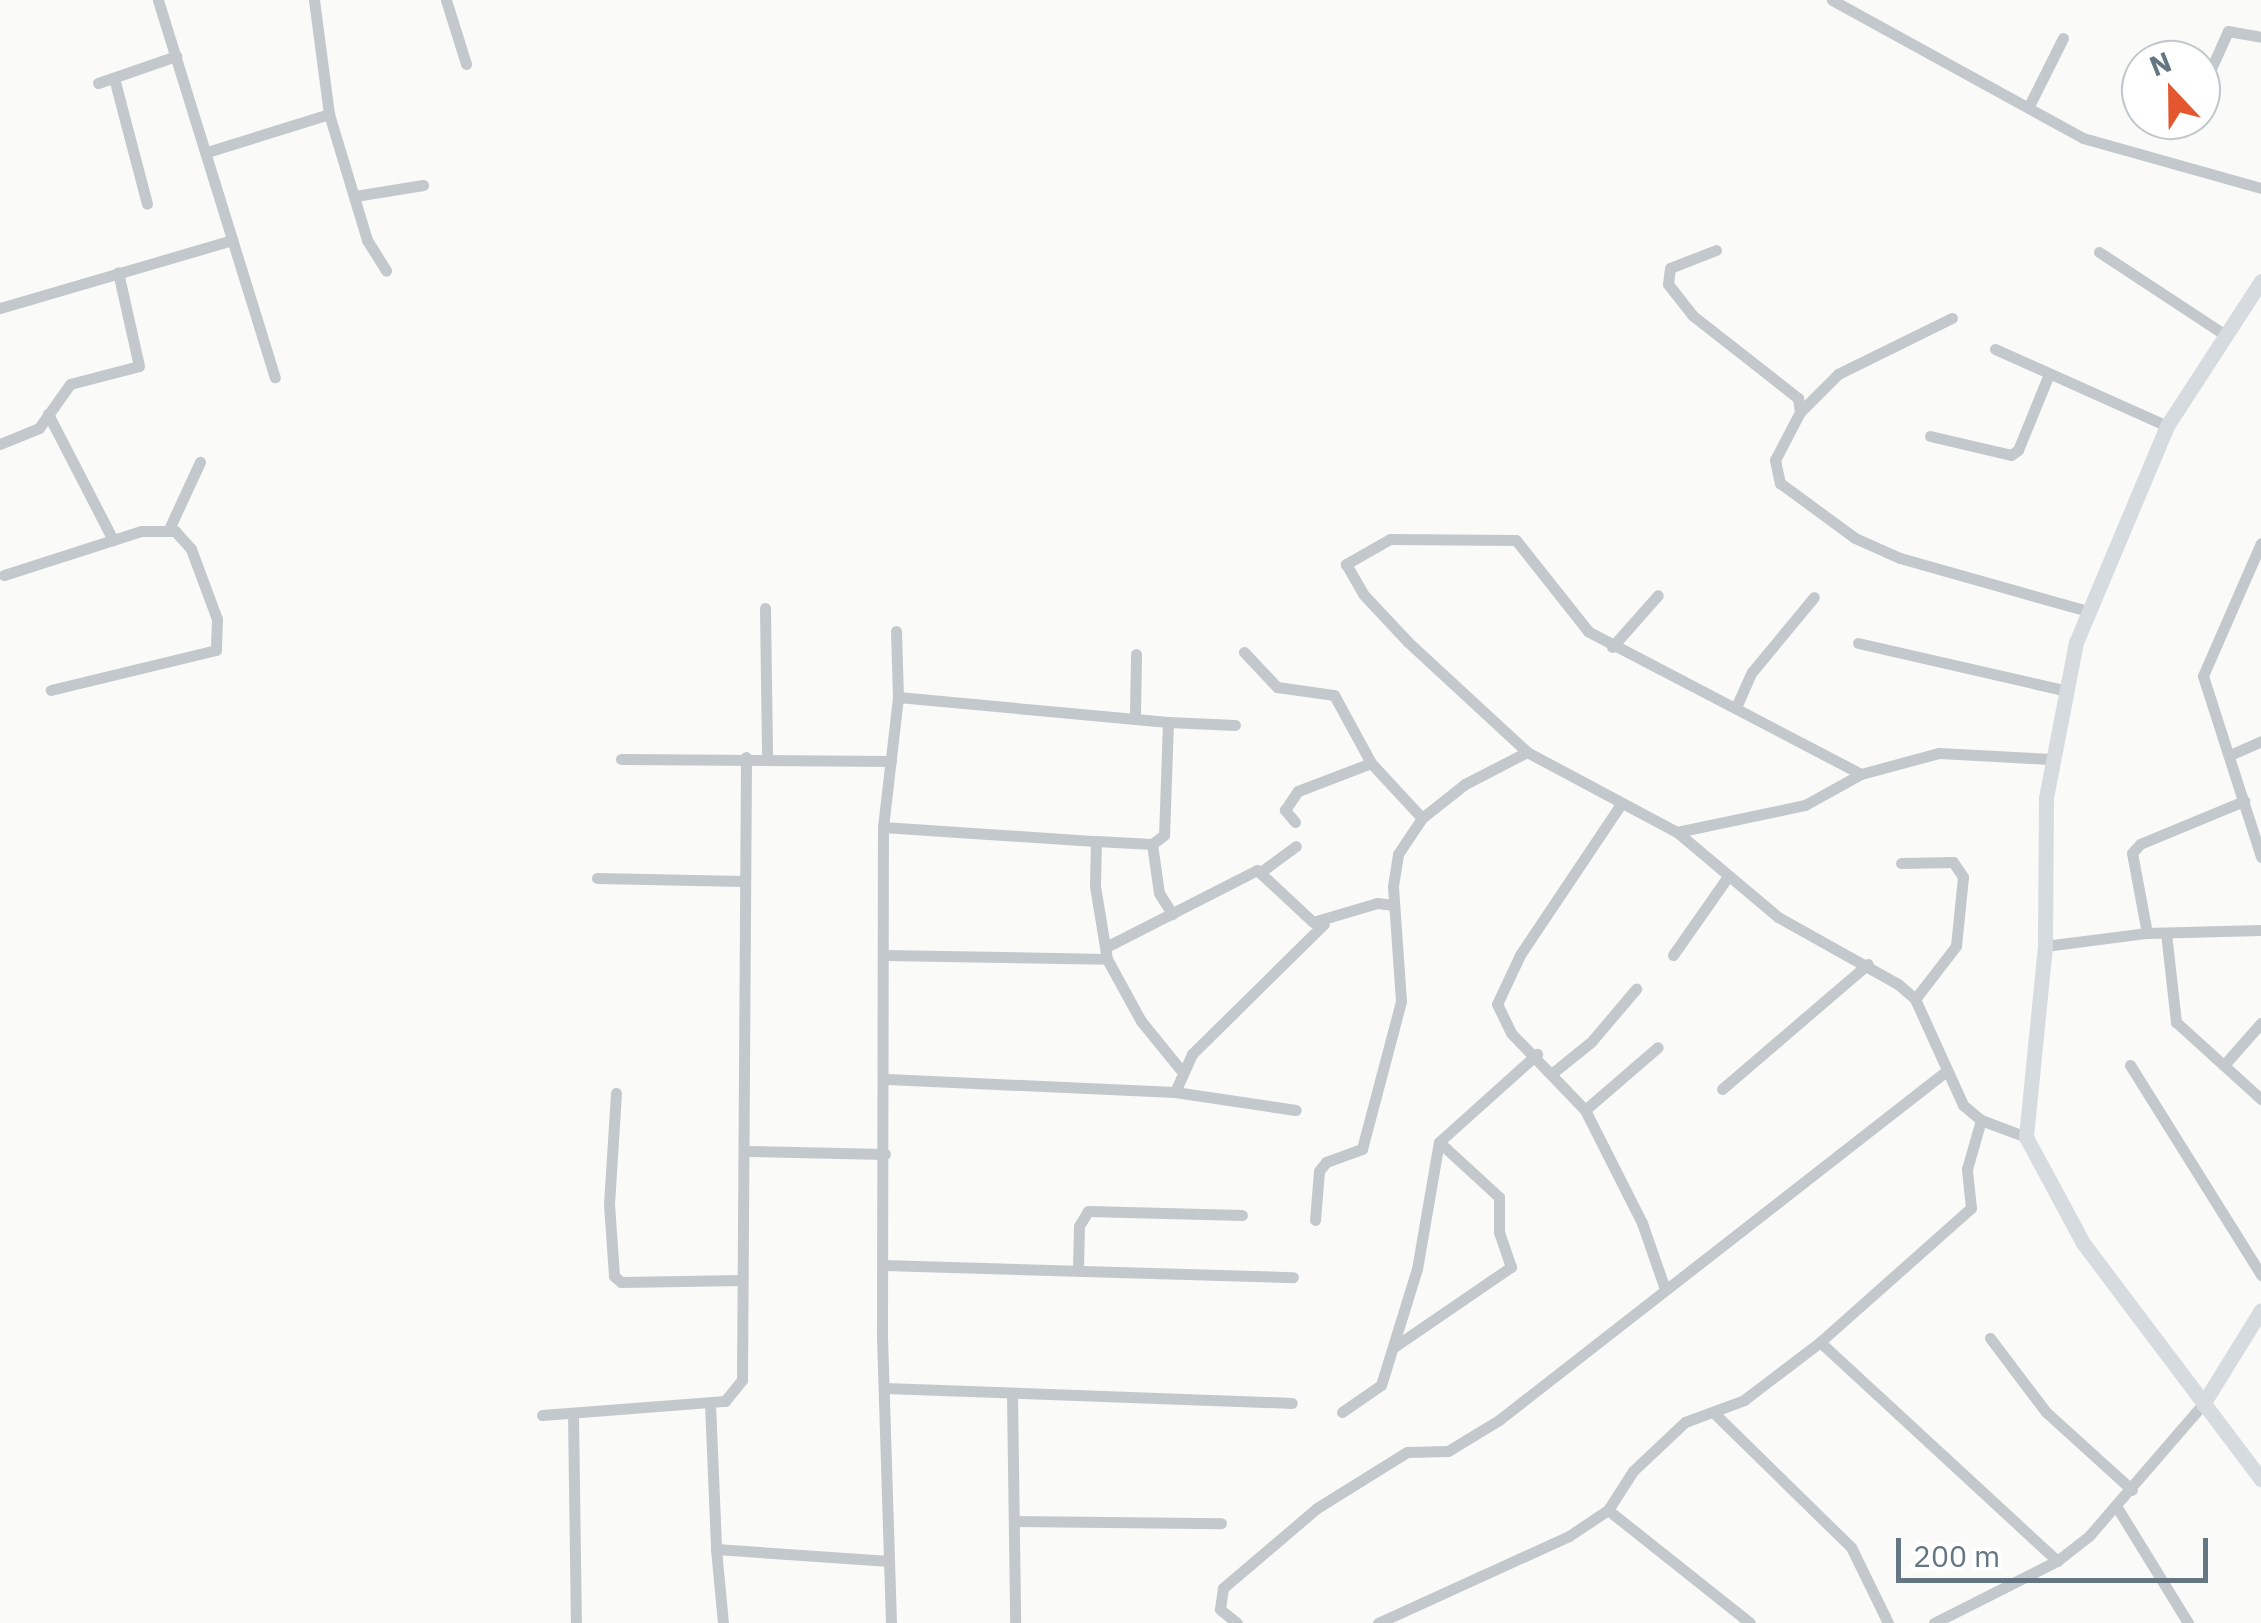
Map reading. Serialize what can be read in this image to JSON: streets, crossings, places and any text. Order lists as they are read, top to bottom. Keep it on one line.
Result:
{"scale_bar":"200 m","north":"top"}
